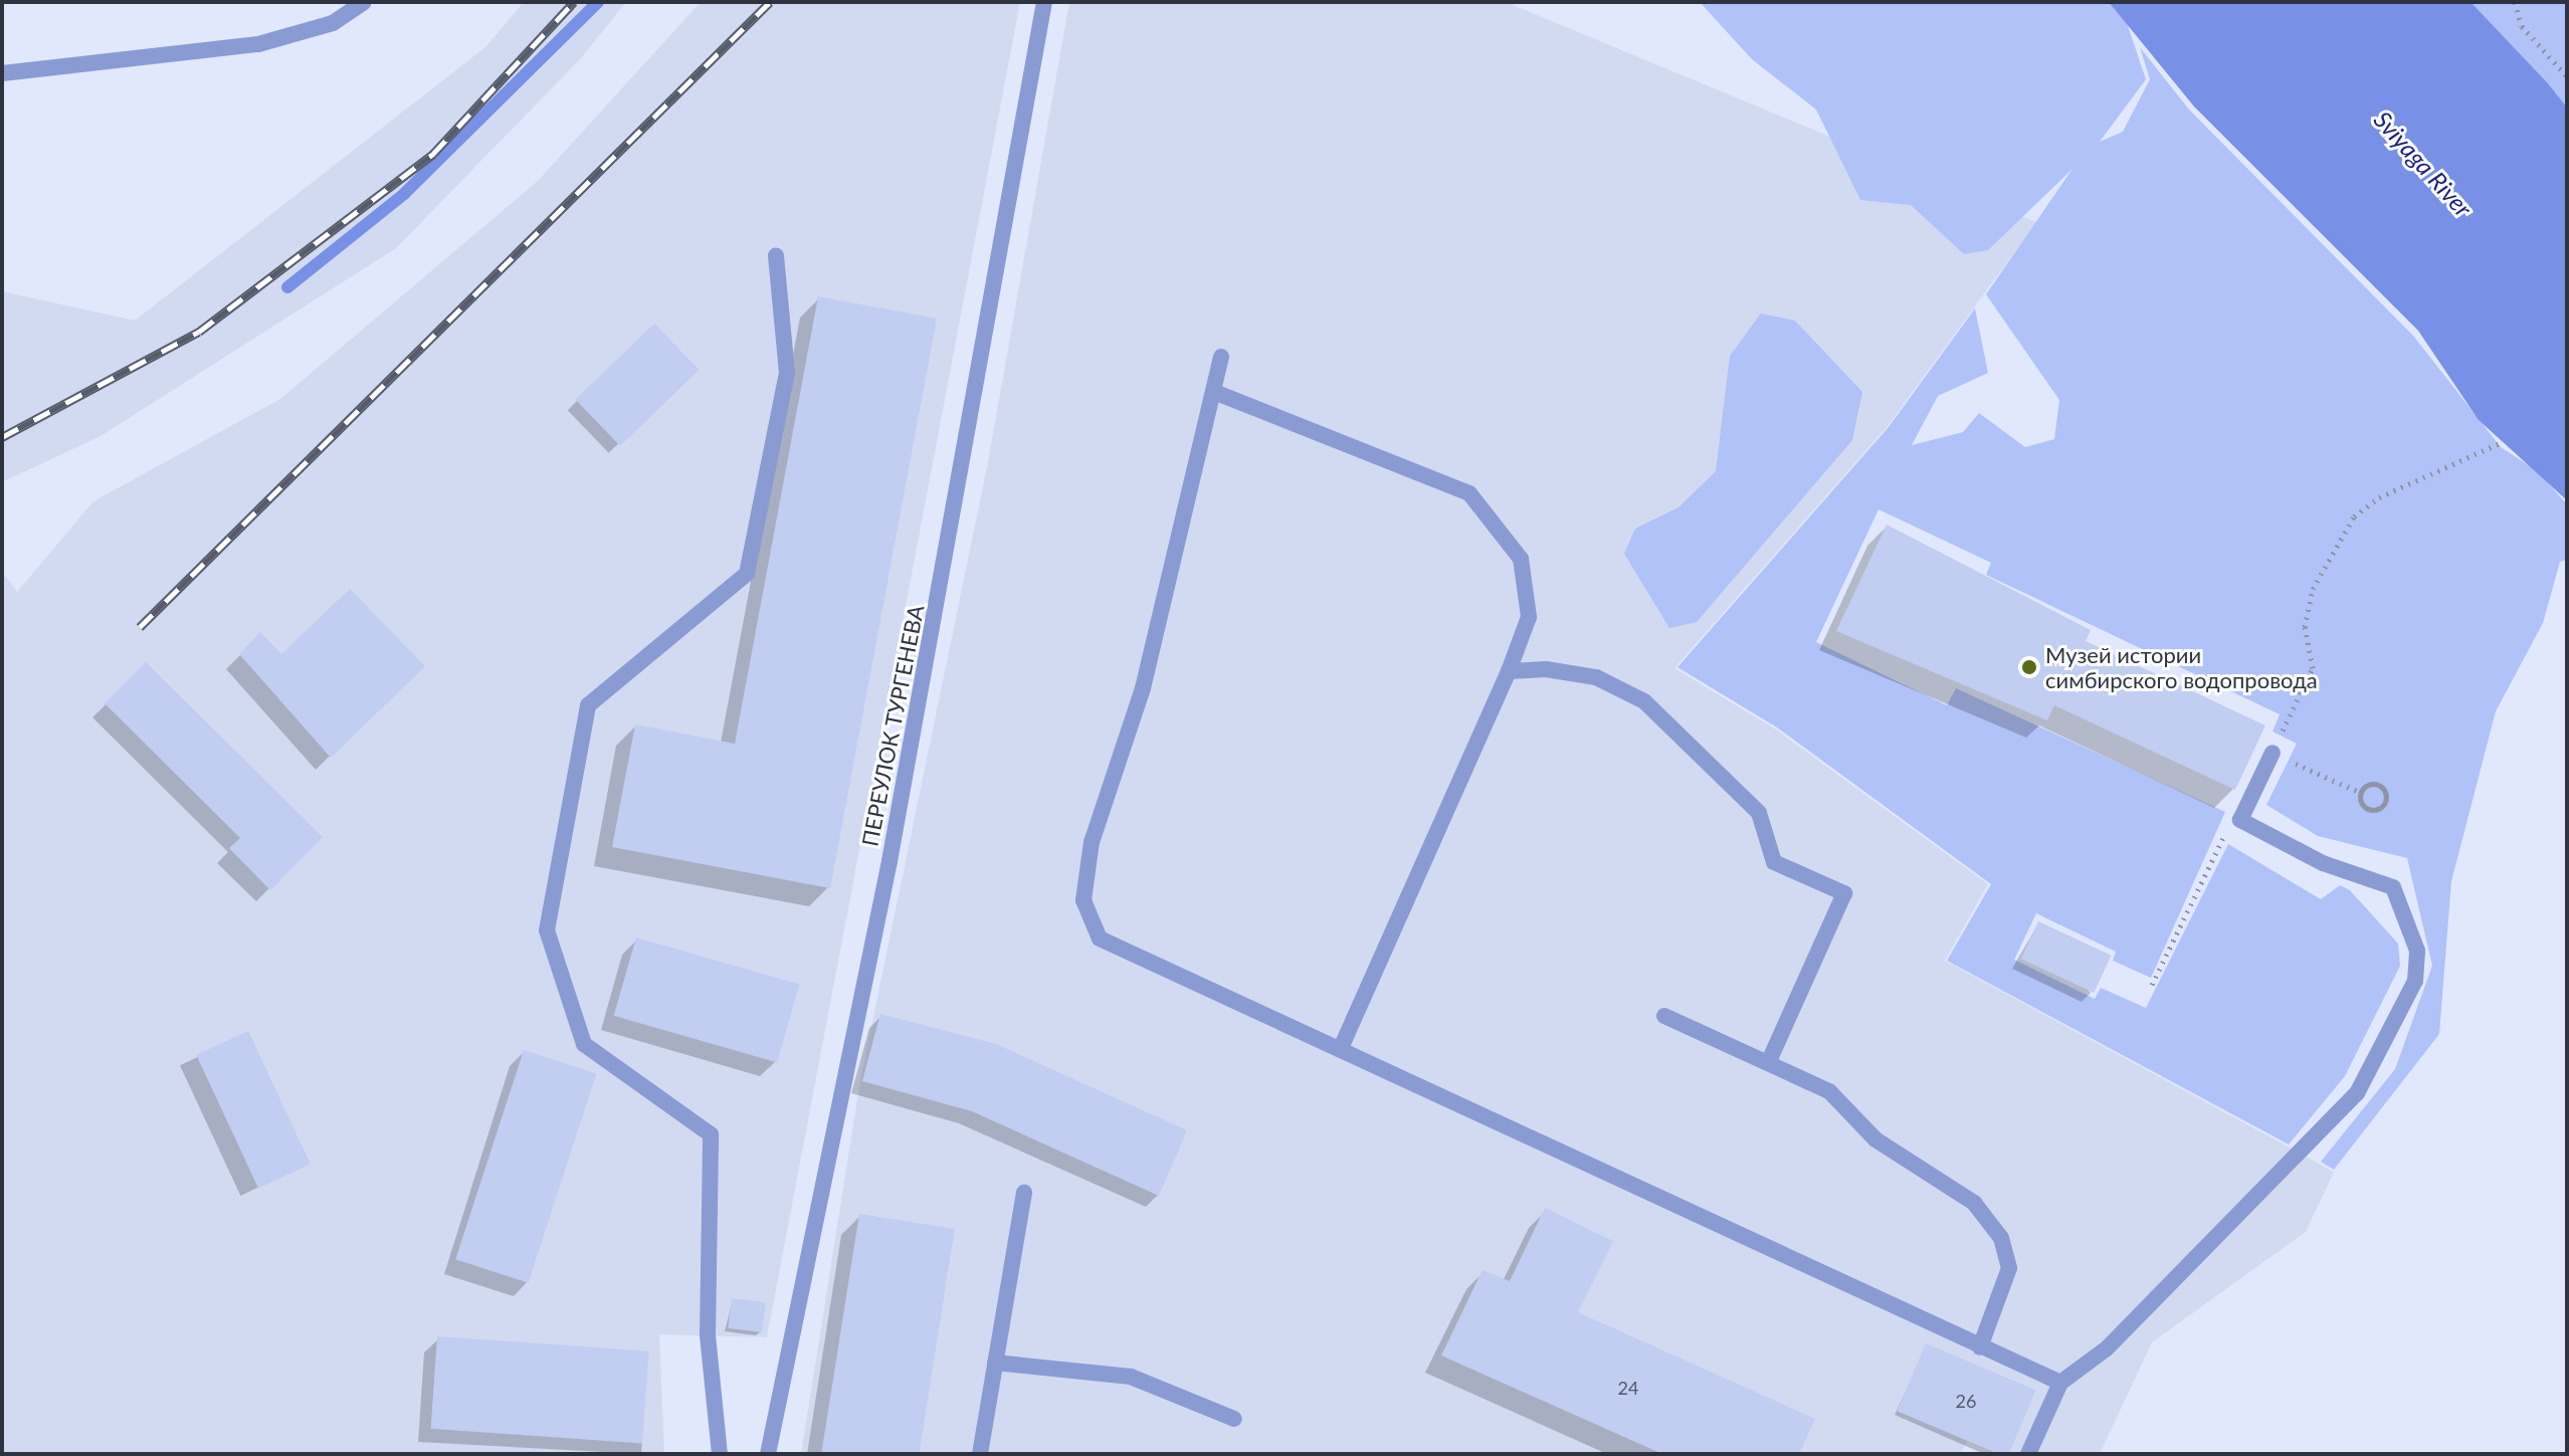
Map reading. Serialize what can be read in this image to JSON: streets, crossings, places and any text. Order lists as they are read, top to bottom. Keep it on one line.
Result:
{"streets":{"lane":["ПЕРЕУЛОК ТУРГЕНЕВА"]},"water":["Sviyaga River"],"places":["Музей истории симбирского водопровода"],"house_numbers":["24","26"]}
